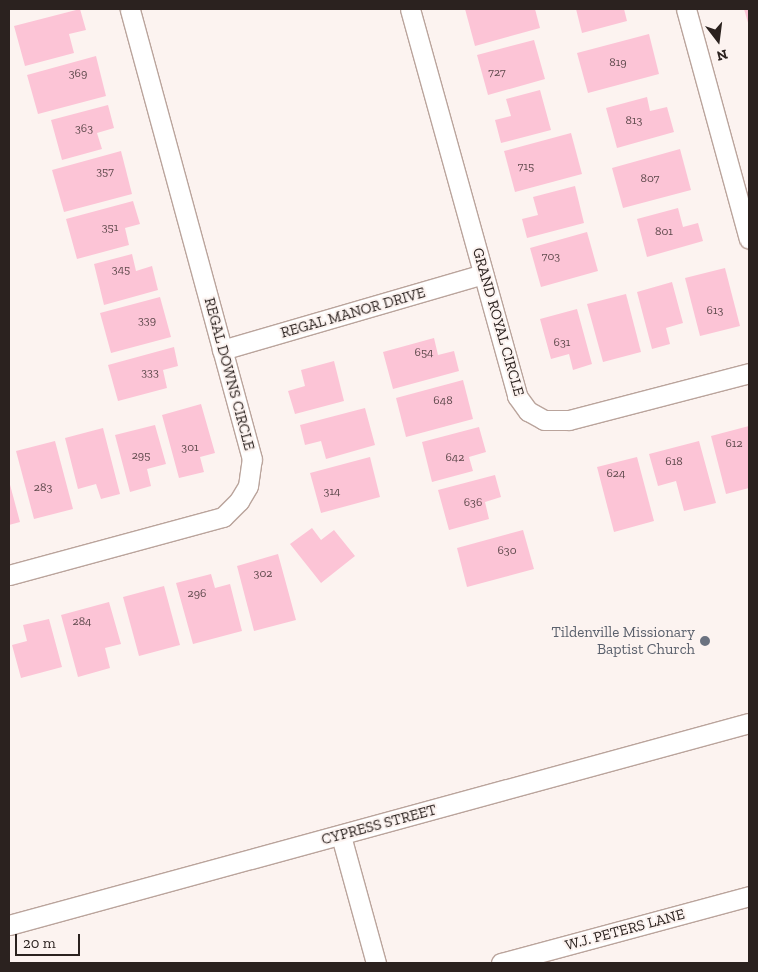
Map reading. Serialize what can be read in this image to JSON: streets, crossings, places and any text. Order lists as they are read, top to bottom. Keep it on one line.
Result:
{"streets":{"street":["REGAL MANOR DRIVE","GRAND ROYAL CIRCLE","REGAL DOWNS CIRCLE","CYPRESS STREET","W.J. PETERS LANE"]},"crossings":[["REGAL MANOR DRIVE","GRAND ROYAL CIRCLE"],["REGAL MANOR DRIVE","REGAL DOWNS CIRCLE"]],"places":["Tildenville Missionary Baptist Church"],"house_numbers":["819","727","369","813","363","715","357","807","351","801","703","345","613","339","631","654","333","648","612","301","295","642","618","624","283","314","636","630","302","296","284"],"scale_bar":"20 m","north":"bottom"}
